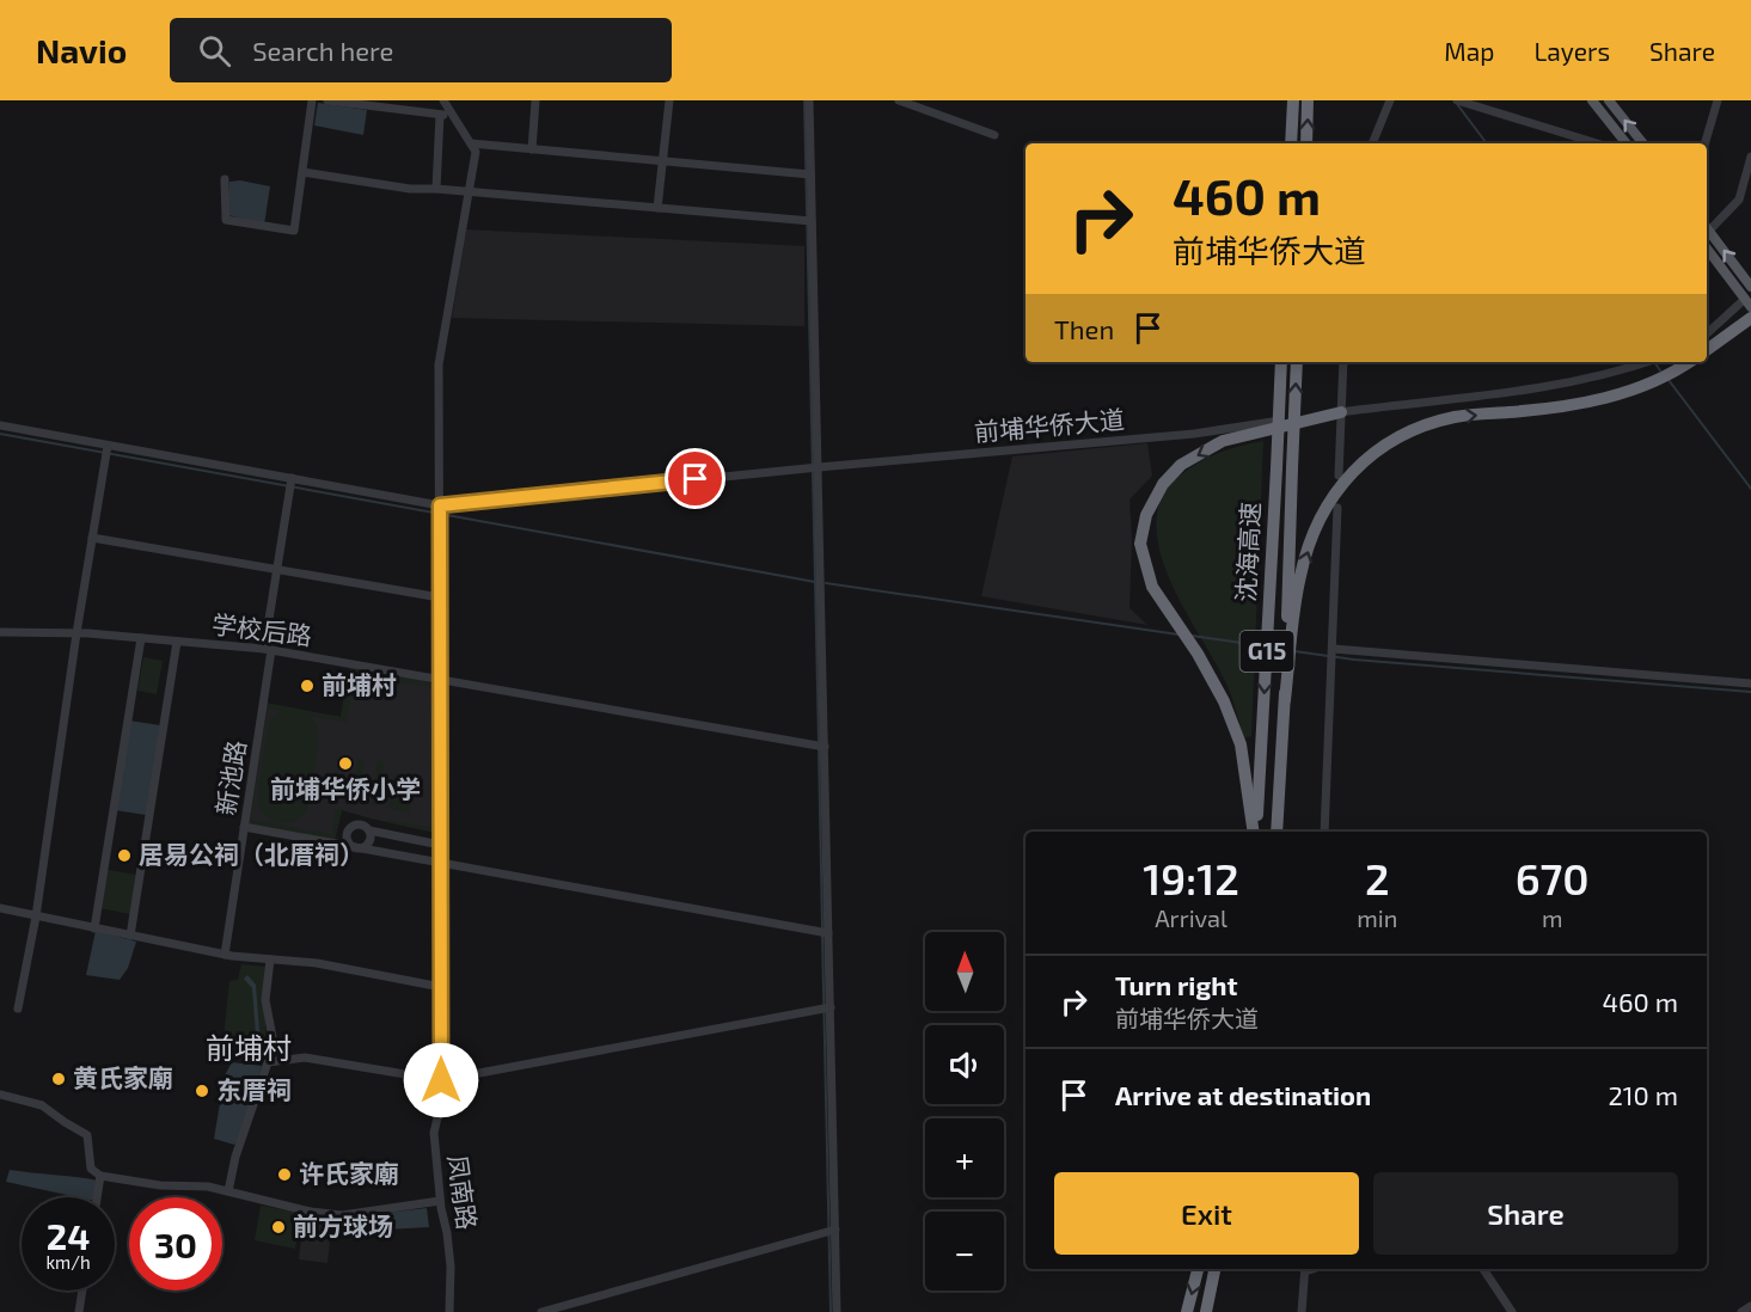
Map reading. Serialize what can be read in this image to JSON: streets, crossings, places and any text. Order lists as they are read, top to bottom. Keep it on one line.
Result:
{"streets":{"highway":["沈海高速","G15"],"street":["前埔华侨大道","学校后路","新池路","凤南路"]},"crossings":[["前埔华侨大道","新池路"],["前埔华侨大道","凤南路"],["学校后路","新池路"],["学校后路","凤南路"]],"districts":["前埔村"],"places":["前埔村","前埔华侨小学","居易公祠（北厝祠）","黄氏家廟","东厝祠","许氏家廟","前方球场"],"north":"top","page":{"header":"Navio","search":"Search here","nav":["Map","Layers","Share"],"turn":["460 m","前埔华侨大道"],"then":"Then","eta":["19:12","Arrival","2","min","670","m"],"map_buttons":["+","−"],"list":[{"name":"Turn right","note":"前埔华侨大道","value":"460 m"},{"name":"Arrive at destination","value":"210 m"}],"buttons":["Exit","Share"],"speed":"24 km/h","limit":"30"}}
